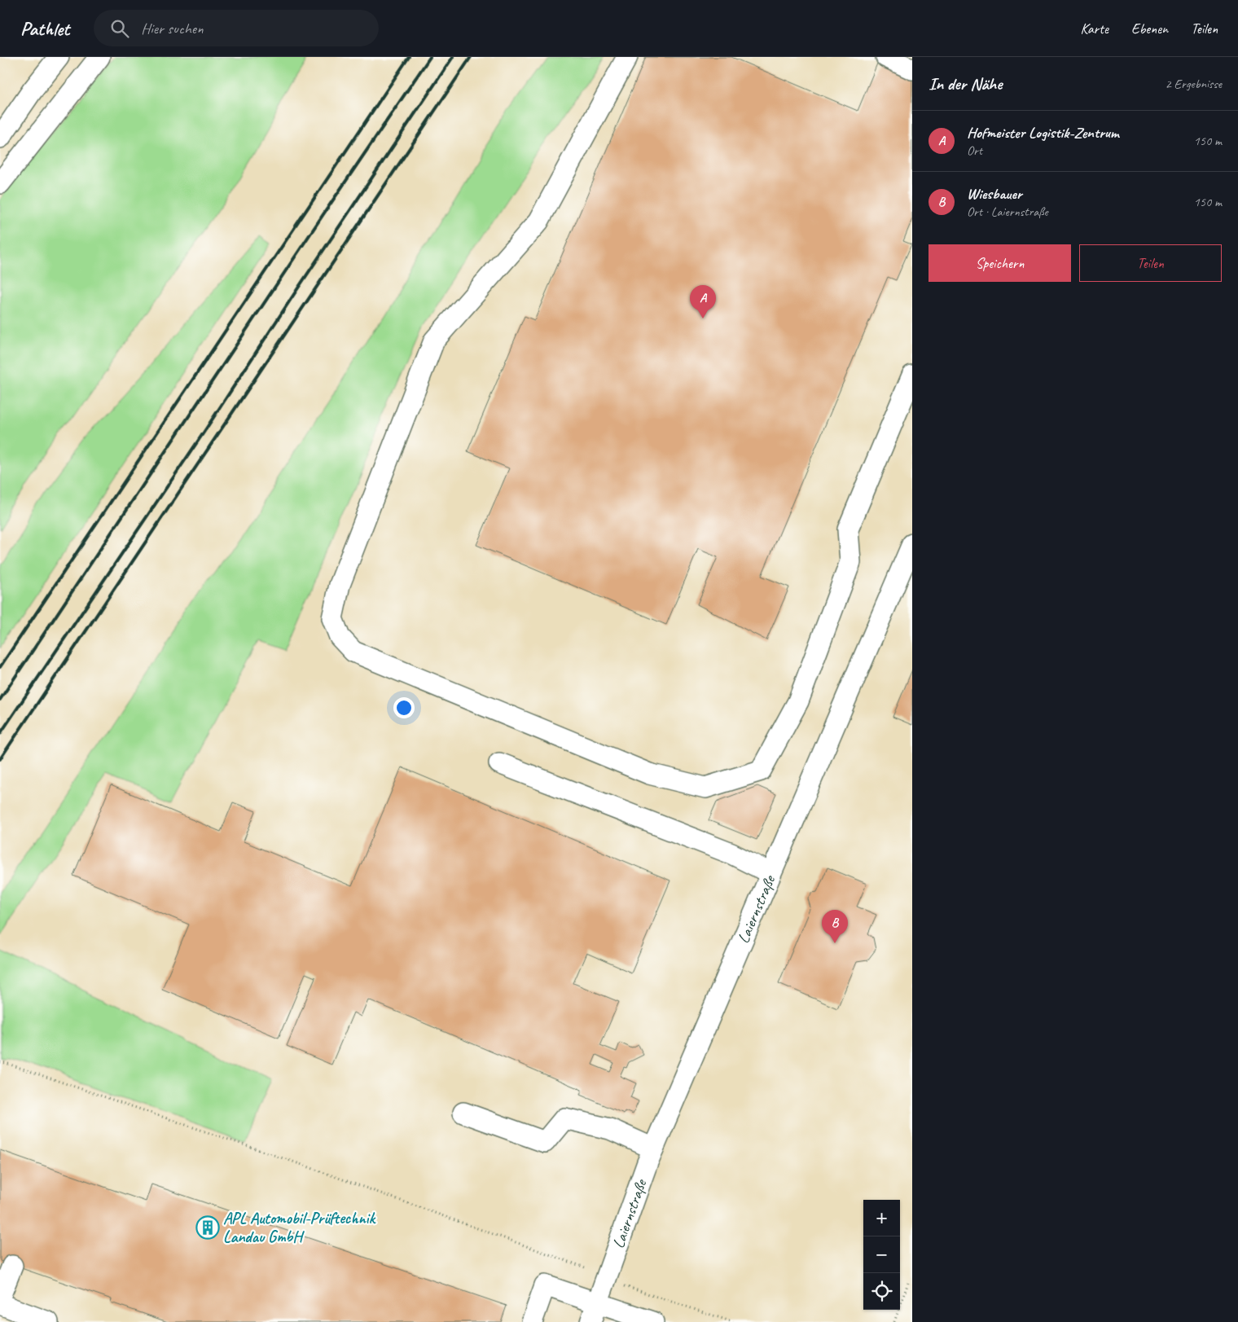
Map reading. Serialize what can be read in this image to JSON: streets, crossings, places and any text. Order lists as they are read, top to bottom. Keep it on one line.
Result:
{"streets":{"street":["Laiernstraße"]},"places":{"building":["APL Automobil-Prüftechnik Landau GmbH"]},"page":{"header":"Pathlet","search":"Hier suchen","nav":["Karte","Ebenen","Teilen"],"heading":["In der Nähe","2 Ergebnisse"],"list":[{"mark":"A","name":"Hofmeister Logistik-Zentrum","note":"Ort","value":"150 m"},{"mark":"B","name":"Wiesbauer","note":"Ort · Laiernstraße","value":"150 m"}],"buttons":["Speichern","Teilen"],"pins":["A","B"],"map_buttons":["+","−"]}}
